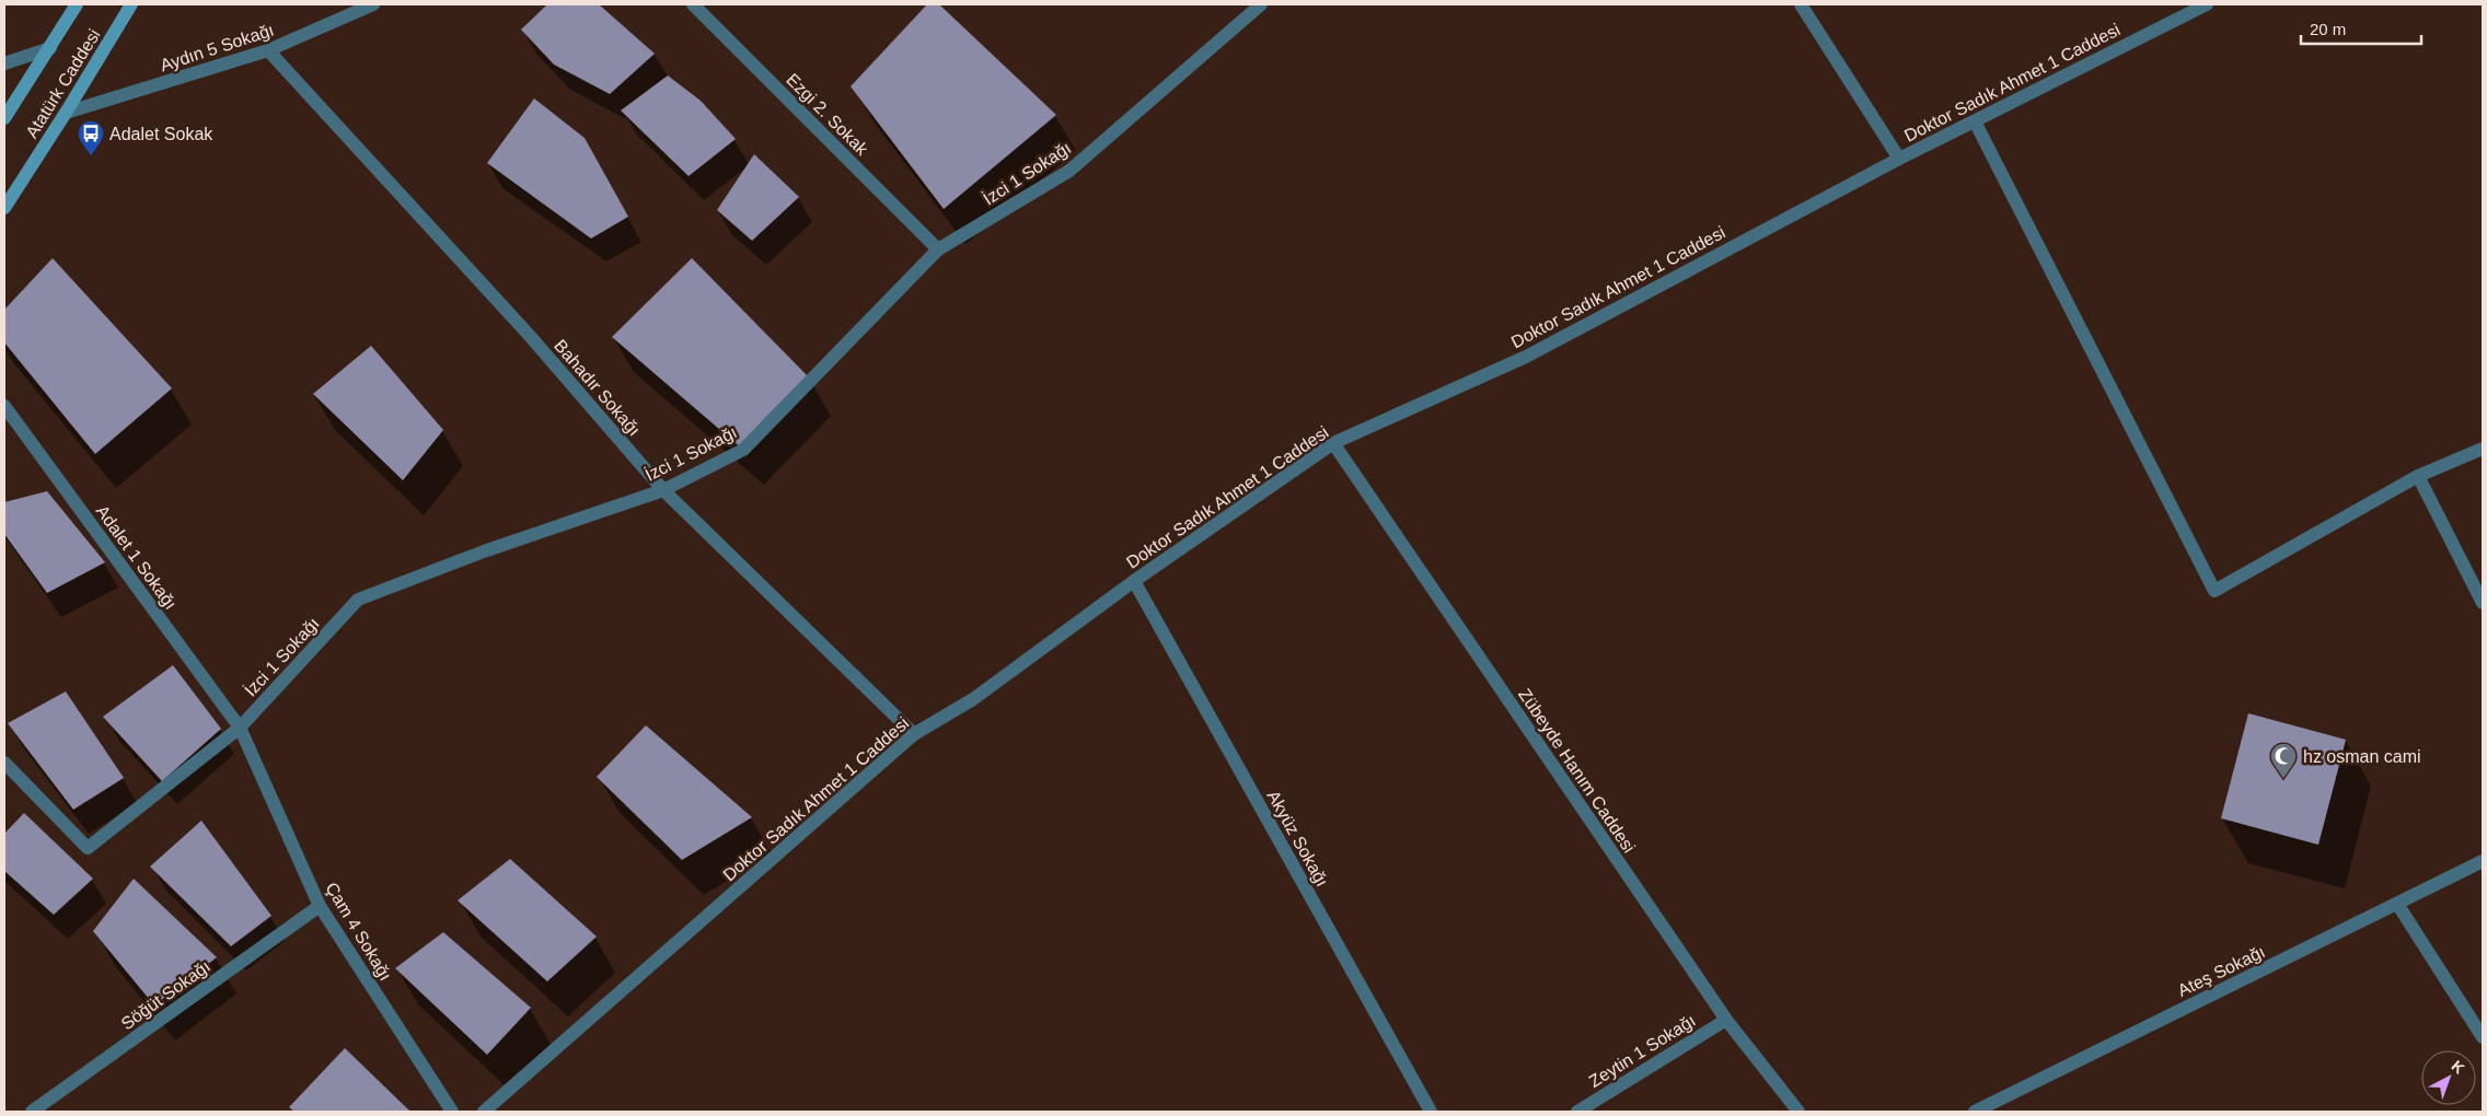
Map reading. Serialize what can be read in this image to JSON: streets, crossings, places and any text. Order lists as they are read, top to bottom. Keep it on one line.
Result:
{"streets":{"main road":["Atatürk Caddesi"],"street":["Aydın 5 Sokağı","Doktor Sadık Ahmet 1 Caddesi","Ezgi 2. Sokak","İzci 1 Sokağı","Bahadır Sokağı","Adalet 1 Sokağı","Zübeyde Hanım Caddesi","Akyüz Sokağı","Çam 4 Sokağı","Ateş Sokağı","Söğüt Sokağı","Zeytin 1 Sokağı"]},"crossings":[["Aydın 5 Sokağı","Atatürk Caddesi"],["Aydın 5 Sokağı","Bahadır Sokağı"],["Doktor Sadık Ahmet 1 Caddesi","Bahadır Sokağı"],["Doktor Sadık Ahmet 1 Caddesi","Zübeyde Hanım Caddesi"],["Doktor Sadık Ahmet 1 Caddesi","Akyüz Sokağı"],["Ezgi 2. Sokak","İzci 1 Sokağı"],["İzci 1 Sokağı","Bahadır Sokağı"],["İzci 1 Sokağı","Adalet 1 Sokağı"],["İzci 1 Sokağı","Çam 4 Sokağı"],["Adalet 1 Sokağı","Çam 4 Sokağı"],["Zübeyde Hanım Caddesi","Zeytin 1 Sokağı"],["Çam 4 Sokağı","Söğüt Sokağı"]],"places":{"bus stop":["Adalet Sokak"],"mosque":["hz osman cami"]},"scale_bar":"20 m","north":"top right"}
